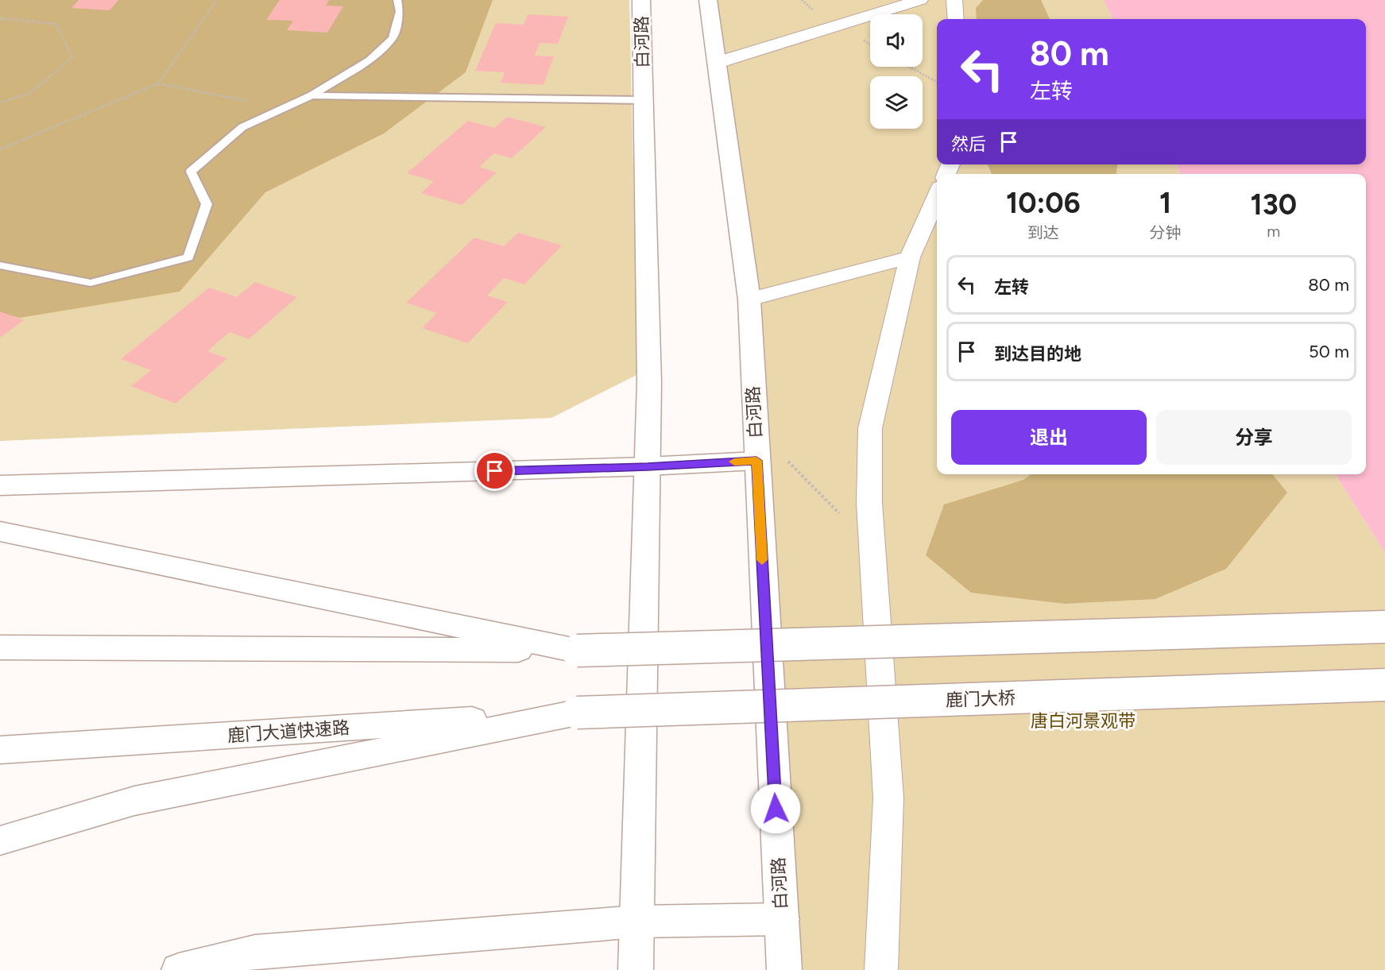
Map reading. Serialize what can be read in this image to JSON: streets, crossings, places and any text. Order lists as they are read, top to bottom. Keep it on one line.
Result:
{"streets":{"main road":["白河路","鹿门大桥","鹿门大道快速路"]},"crossings":[["鹿门大桥","鹿门大道快速路"]],"parks":["唐白河景观带"],"page":{"turn":["80 m","左转"],"then":"然后","eta":["10:06","到达","1","分钟","130","m"],"list":[{"name":"左转","value":"80 m"},{"name":"到达目的地","value":"50 m"}],"buttons":["退出","分享"]}}
